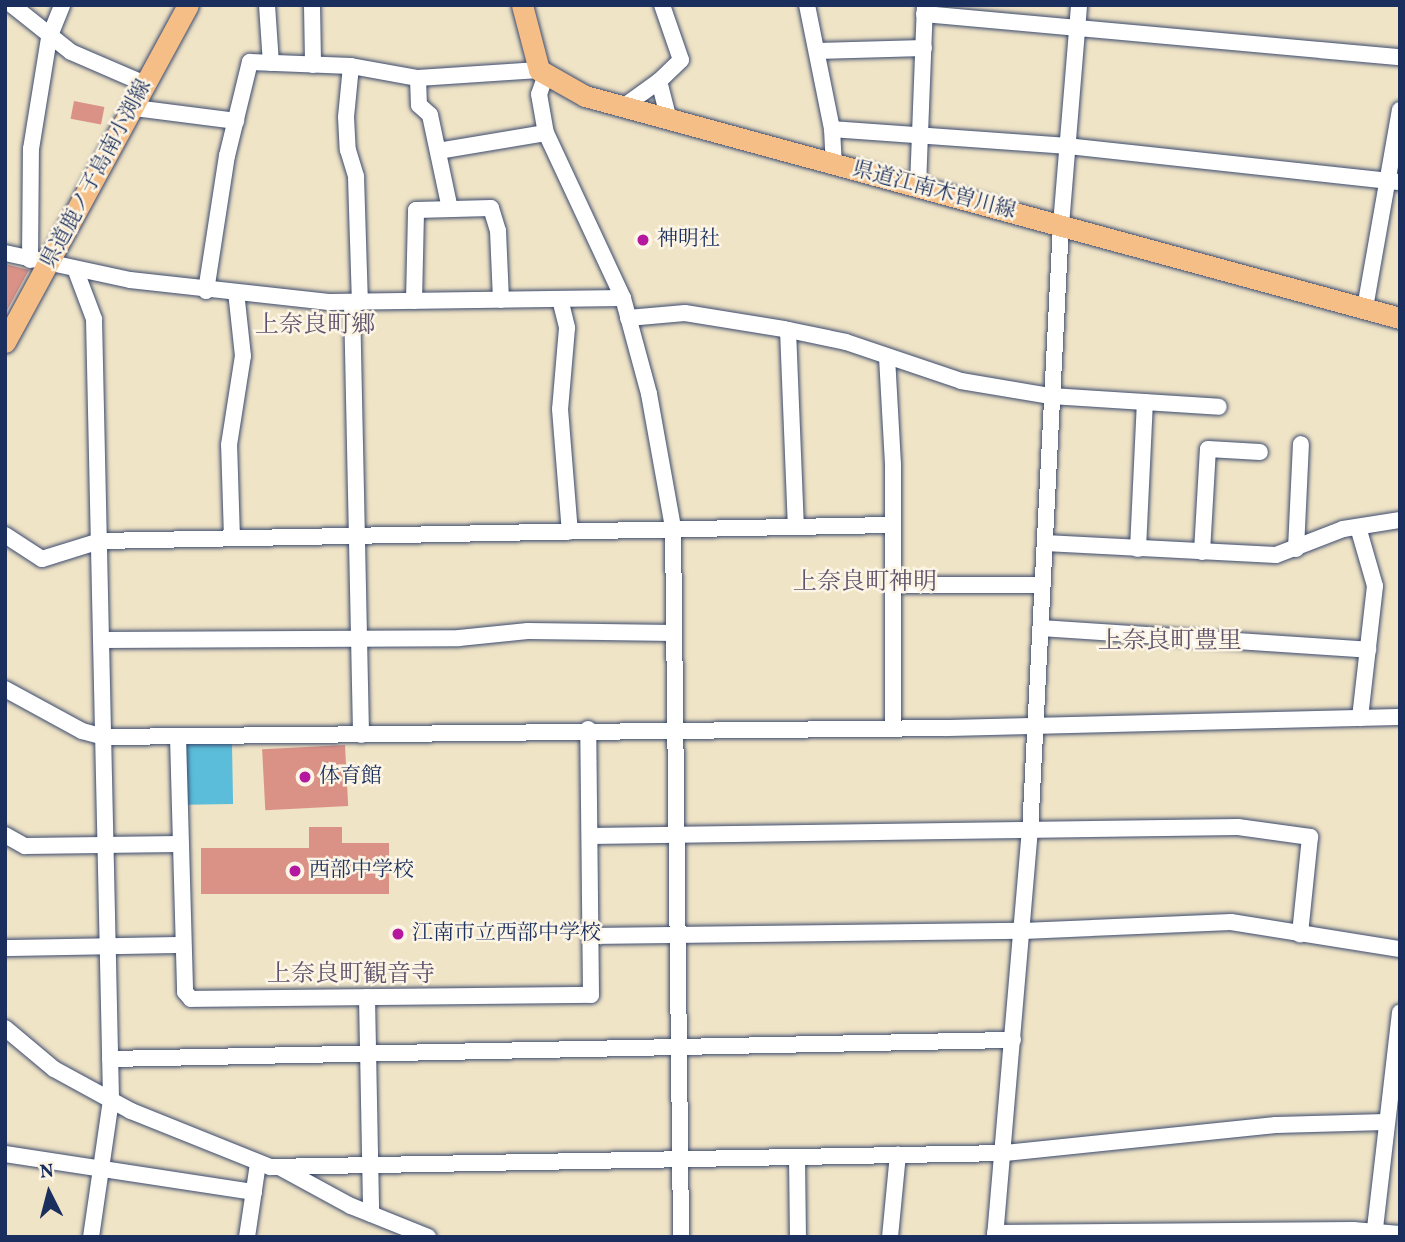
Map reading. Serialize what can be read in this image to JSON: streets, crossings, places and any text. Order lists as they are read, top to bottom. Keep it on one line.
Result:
{"streets":{"main road":["県道鹿ノ子島南小渕線","県道江南木曽川線"]},"districts":["上奈良町郷","上奈良町神明","上奈良町豊里","上奈良町観音寺"],"places":["神明社","体育館","西部中学校","江南市立西部中学校"],"north":"top"}
